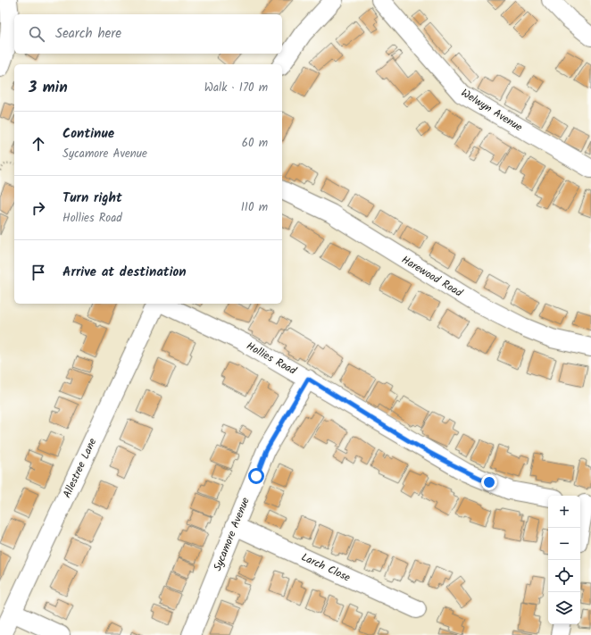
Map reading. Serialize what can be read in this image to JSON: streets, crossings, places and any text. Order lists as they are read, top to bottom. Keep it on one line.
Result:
{"streets":{"street":["Welwyn Avenue","Harewood Road","Hollies Road","Allestree Lane","Sycamore Avenue","Larch Close"]},"crossings":[["Hollies Road","Sycamore Avenue"],["Sycamore Avenue","Larch Close"]],"page":{"search":"Search here","heading":["3 min","Walk · 170 m"],"list":[["Continue","Sycamore Avenue","60 m"],["Turn right","Hollies Road","110 m"],"Arrive at destination"],"map_buttons":["+","−"]}}
